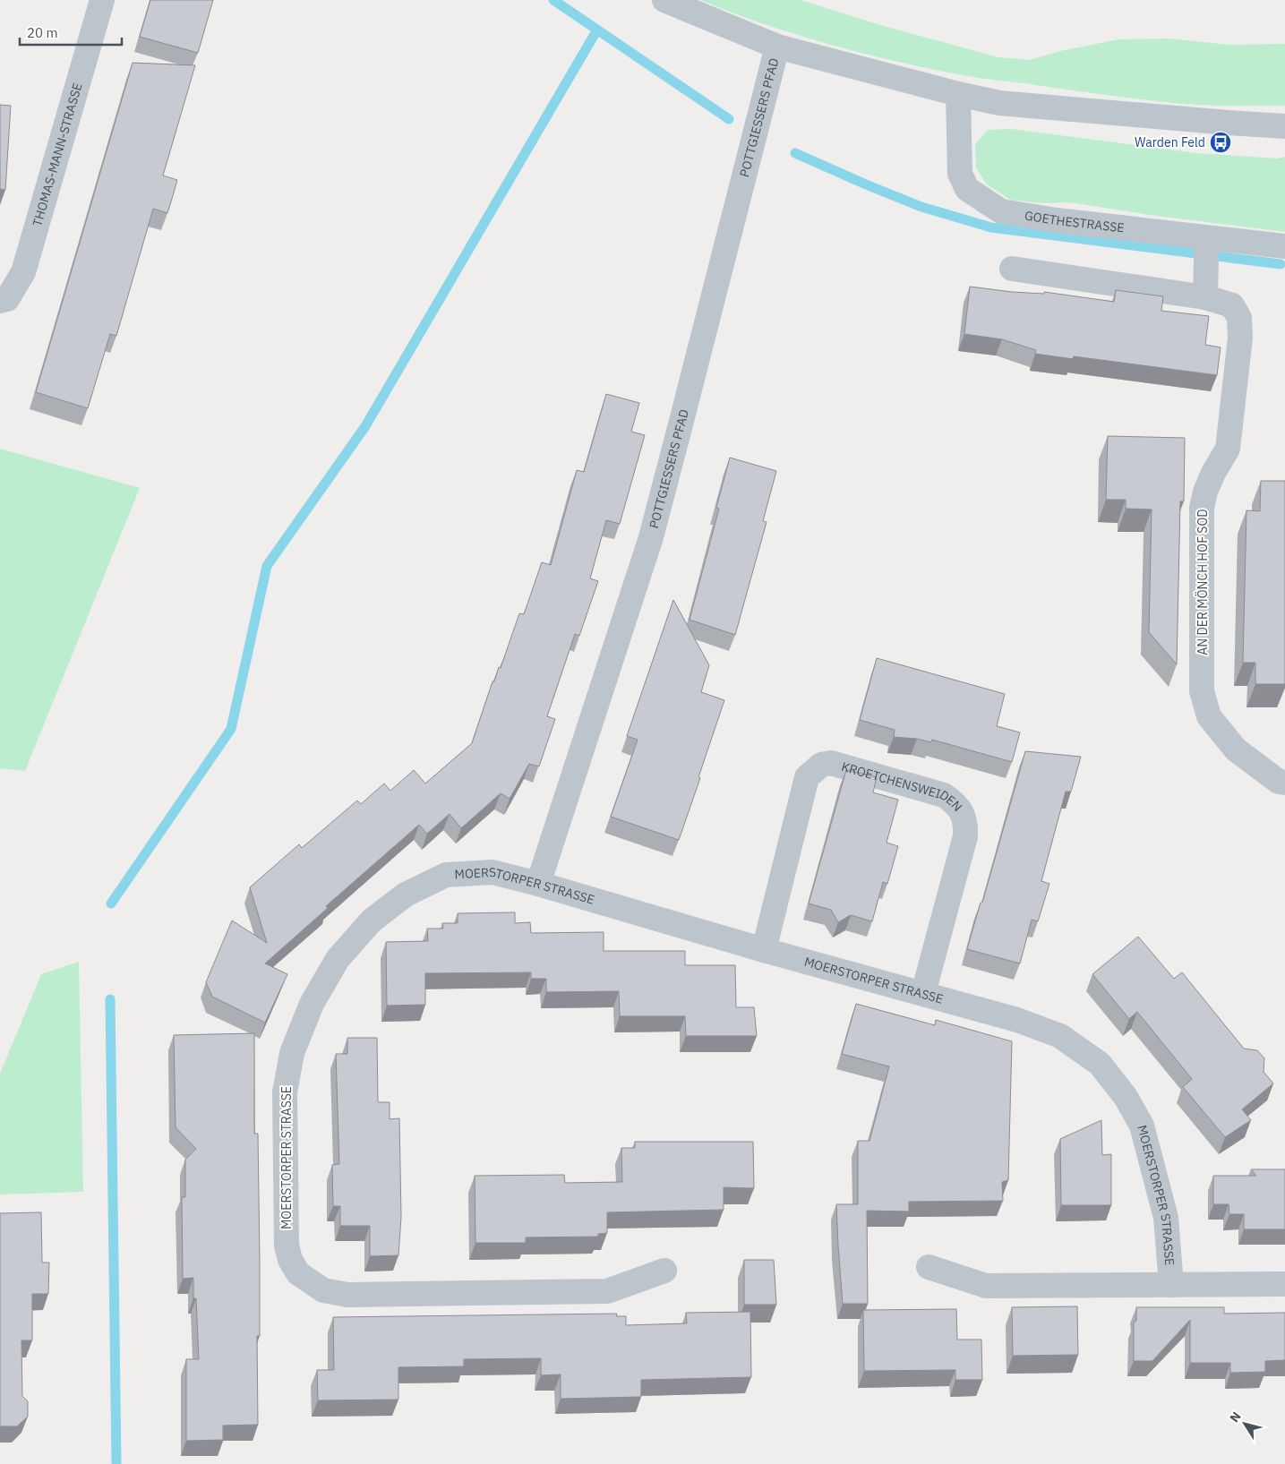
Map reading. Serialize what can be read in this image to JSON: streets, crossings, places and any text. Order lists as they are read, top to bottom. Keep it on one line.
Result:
{"streets":{"street":["POTTGIESSERS PFAD","THOMAS-MANN-STRASSE","GOETHESTRASSE","AN DER MÖNCH HOF SOD","KROETCHENSWEIDEN","MOERSTORPER STRASSE"]},"crossings":[["POTTGIESSERS PFAD","MOERSTORPER STRASSE"],["KROETCHENSWEIDEN","MOERSTORPER STRASSE"]],"places":{"bus stop":["Warden Feld"]},"scale_bar":"20 m","north":"top left"}
